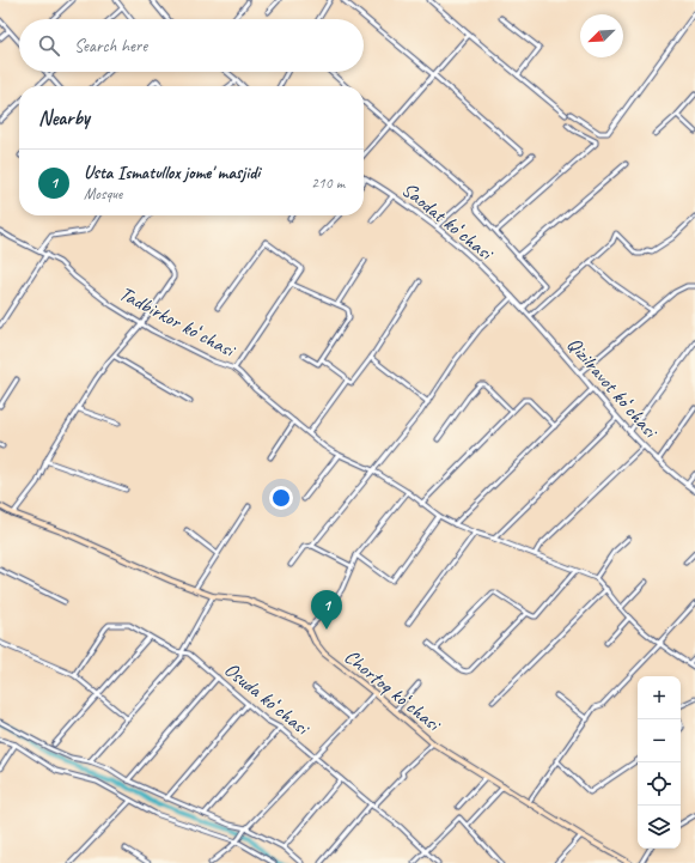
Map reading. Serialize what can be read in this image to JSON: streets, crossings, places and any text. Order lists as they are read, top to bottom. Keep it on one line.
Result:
{"streets":{"main road":["Chortoq koʻchasi"],"street":["Saodat koʻchasi","Tadbirkor koʻchasi","Qizilravot koʻchasi","Osuda koʻchasi"]},"crossings":[["Saodat koʻchasi","Qizilravot koʻchasi"]],"north":"bottom left","page":{"search":"Search here","heading":"Nearby","list":[{"mark":"1","name":"Usta Ismatullox jome' masjidi","note":"Mosque","value":"210 m"}],"pins":"1","map_buttons":["+","−"]}}
